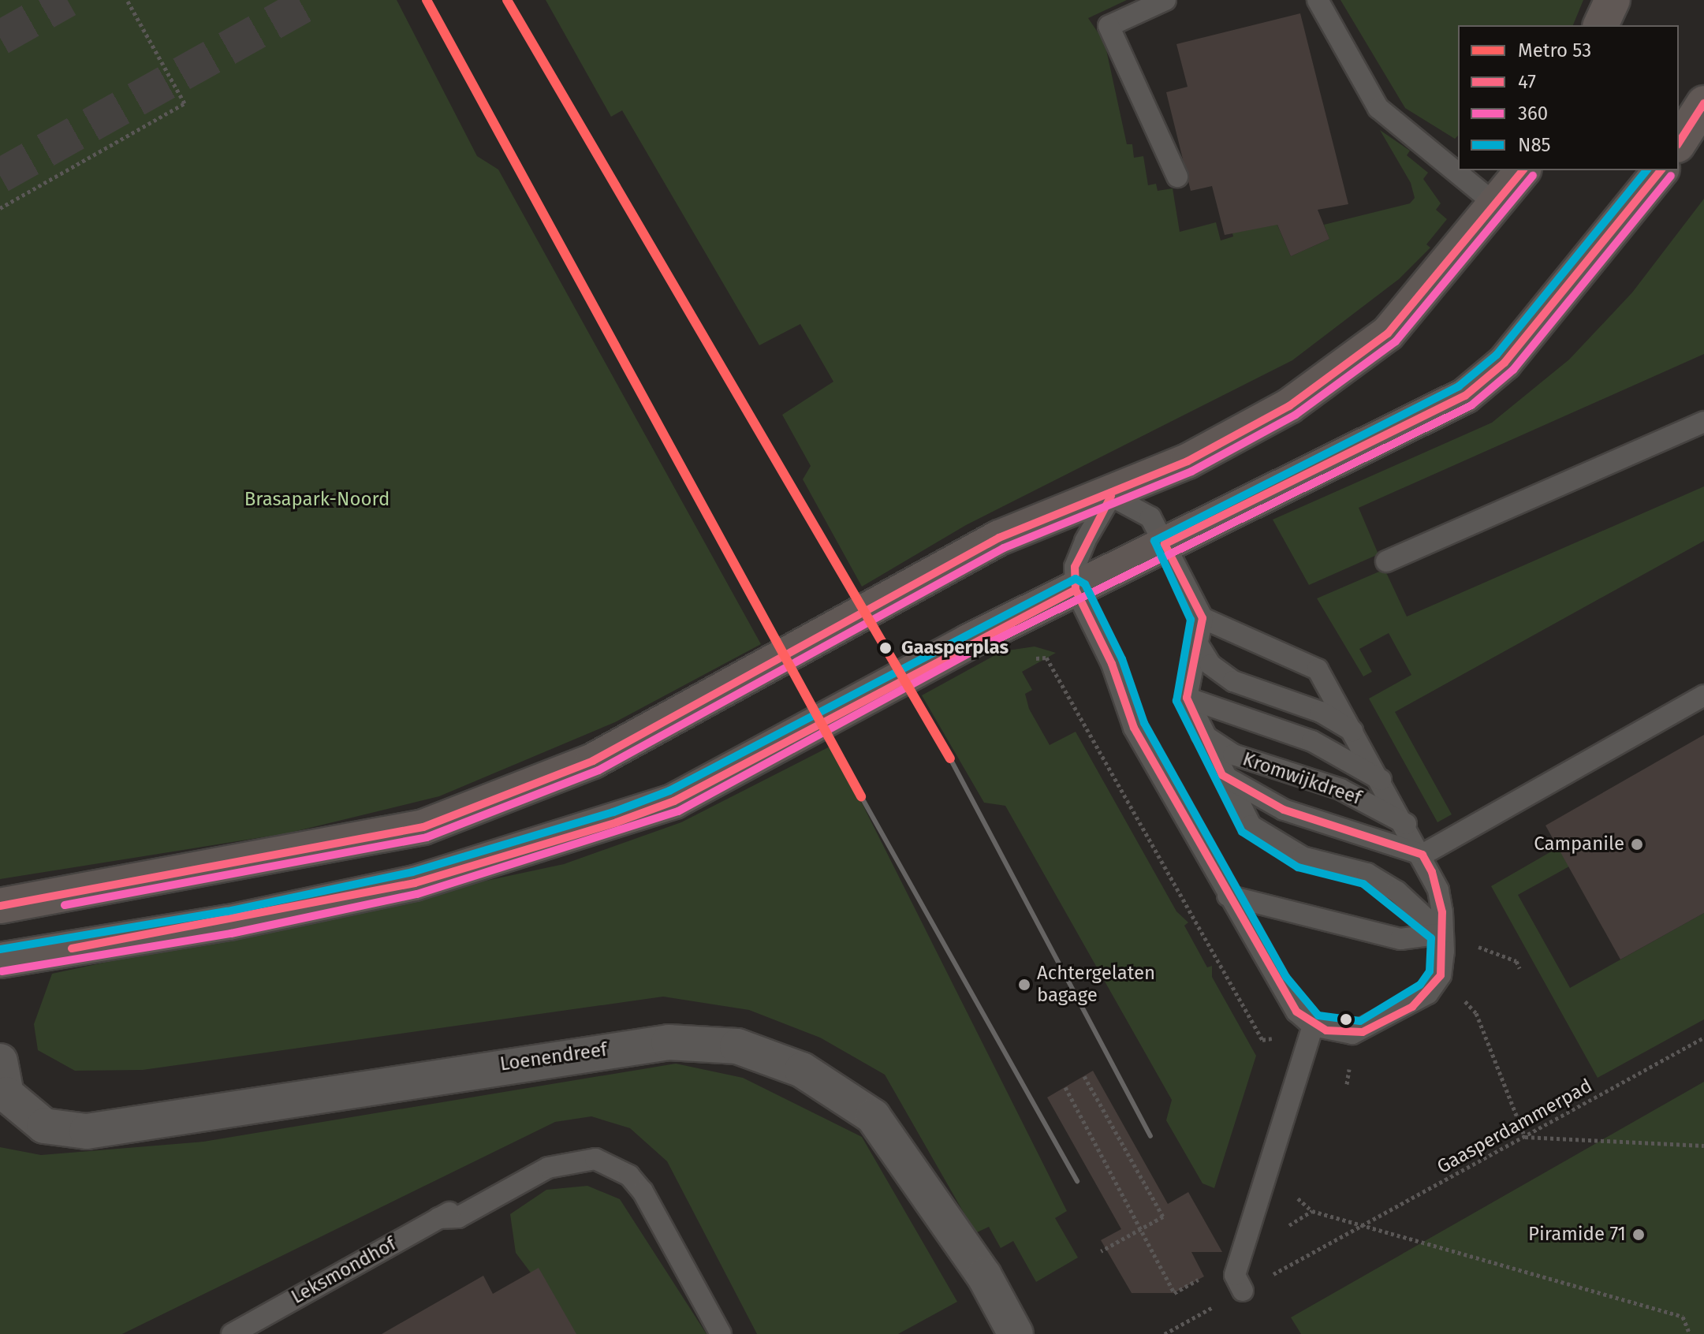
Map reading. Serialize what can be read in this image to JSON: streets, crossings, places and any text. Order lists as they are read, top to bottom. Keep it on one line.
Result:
{"streets":{"street":["Loenendreef"],"lane":["Kromwijkdreef","Leksmondhof"],"path":["Gaasperdammerpad"]},"parks":["Brasapark-Noord"],"places":["Gaasperplas","Campanile","Achtergelaten bagage","Piramide 71"],"lines":["metro line 53","transit line 47","transit line N85","transit line 360"],"legend":["Metro 53","47","360","N85"]}
